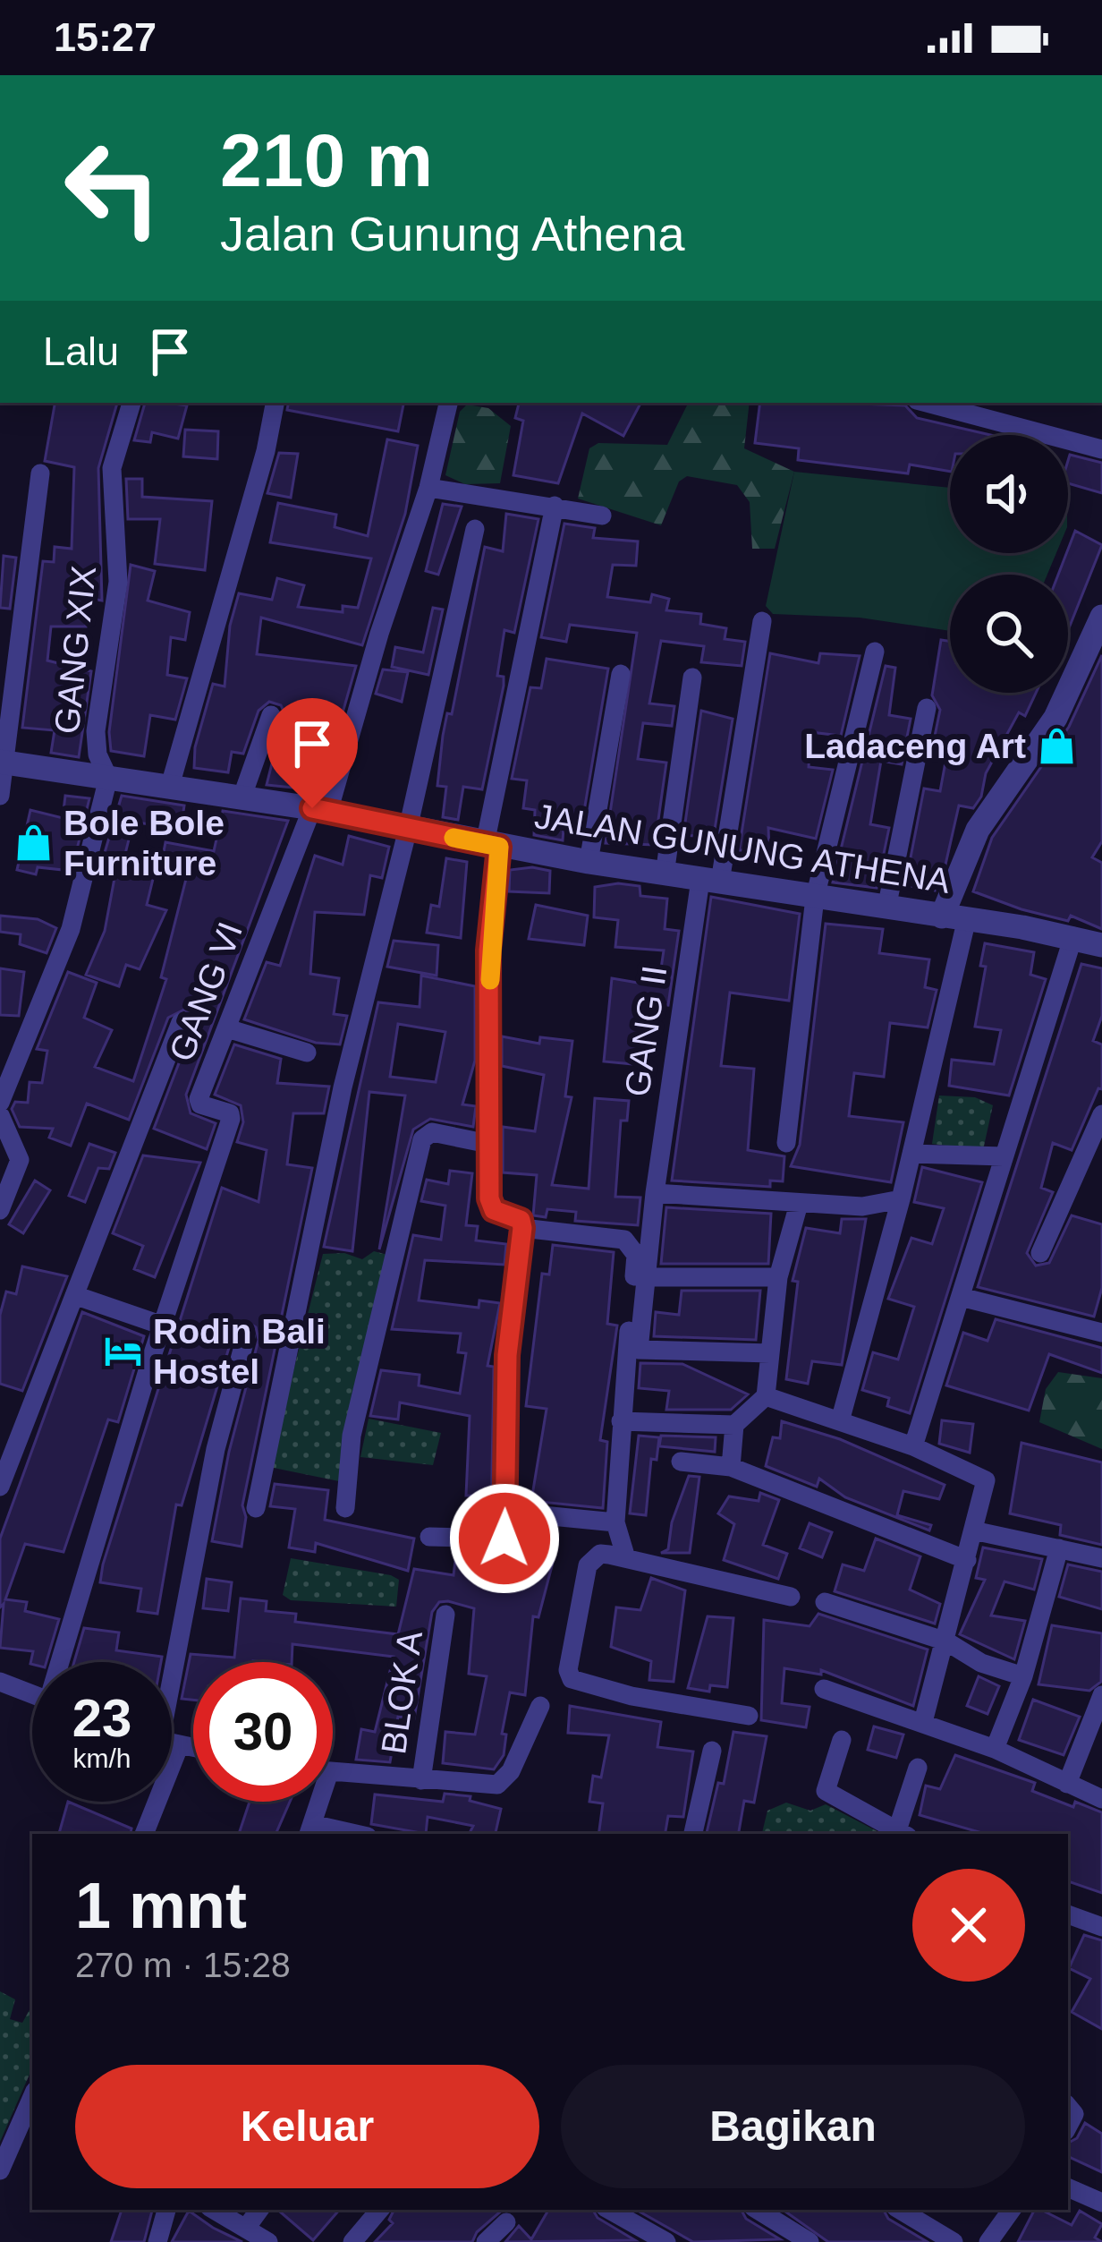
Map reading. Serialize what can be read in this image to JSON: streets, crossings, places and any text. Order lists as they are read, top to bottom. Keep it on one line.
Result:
{"streets":{"street":["GANG XIX","JALAN GUNUNG ATHENA","GANG VI","GANG II","BLOK A"]},"crossings":[["GANG XIX","JALAN GUNUNG ATHENA"],["JALAN GUNUNG ATHENA","GANG VI"],["JALAN GUNUNG ATHENA","GANG II"]],"places":{"shop":["Ladaceng Art","Bole Bole Furniture"],"hotel":["Rodin Bali Hostel"]},"page":{"status":"15:27","turn":["210 m","Jalan Gunung Athena"],"then":"Lalu","speed":"23 km/h","limit":"30","heading":["1 mnt","270 m · 15:28"],"buttons":["Keluar","Bagikan"]}}
